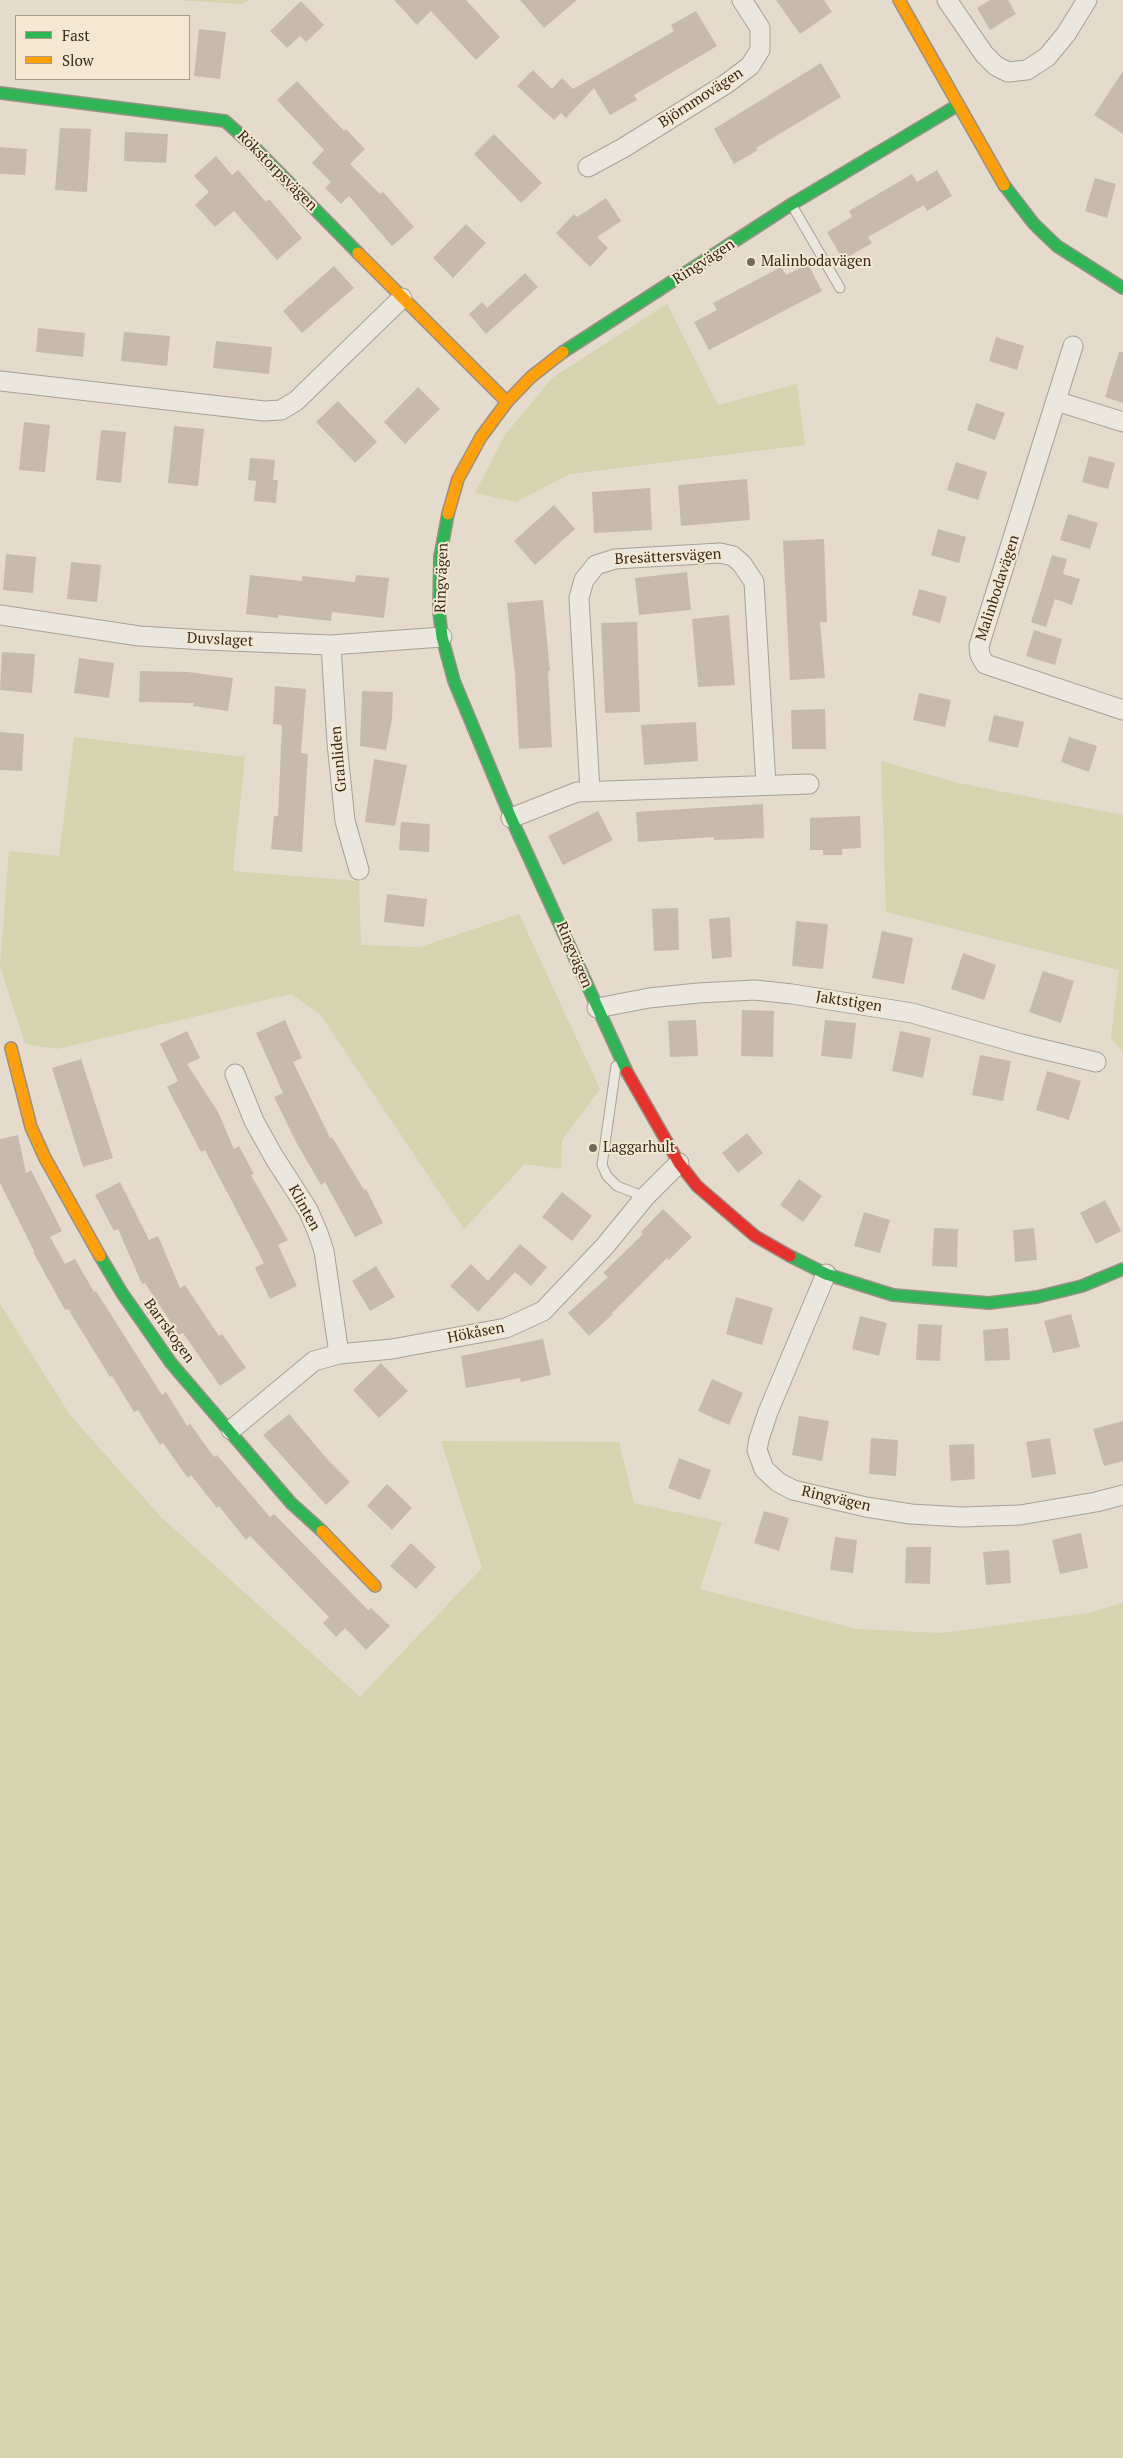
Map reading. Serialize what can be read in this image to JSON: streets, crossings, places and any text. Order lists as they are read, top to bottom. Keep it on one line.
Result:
{"streets":{"street":["Björnmovägen","Rökstorpsvägen","Ringvägen","Bresättersvägen","Malinbodavägen","Duvslaget","Granliden","Jaktstigen","Klinten","Barrskogen","Hökåsen"]},"crossings":[["Rökstorpsvägen","Ringvägen"],["Ringvägen","Duvslaget"],["Ringvägen","Jaktstigen"],["Ringvägen","Hökåsen"],["Duvslaget","Granliden"],["Klinten","Hökåsen"],["Barrskogen","Hökåsen"]],"places":["Malinbodavägen","Laggarhult"],"legend":["Fast","Slow"]}
